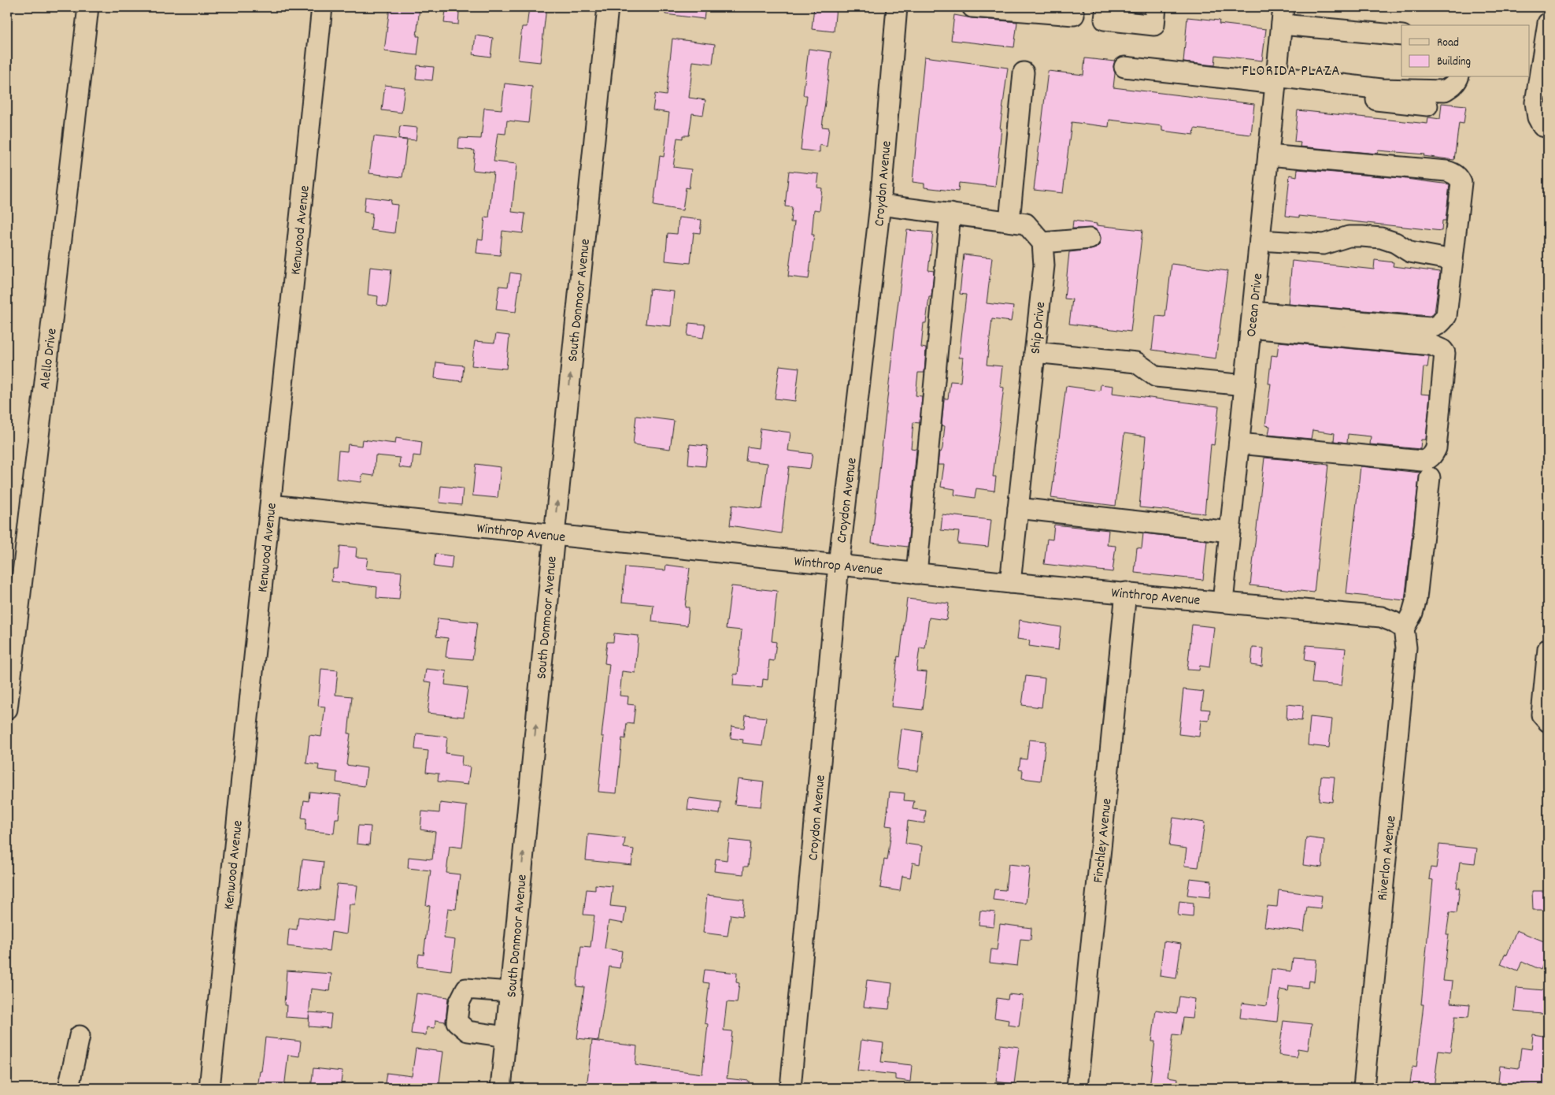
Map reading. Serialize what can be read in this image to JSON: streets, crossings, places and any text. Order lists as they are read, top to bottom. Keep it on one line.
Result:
{"streets":{"street":["Croydon Avenue","Kenwood Avenue","South Donmoor Avenue","Ocean Drive","Ship Drive","Alello Drive","Winthrop Avenue","Finchley Avenue","Riverlon Avenue"]},"crossings":[["Croydon Avenue","Winthrop Avenue"],["Kenwood Avenue","Winthrop Avenue"],["South Donmoor Avenue","Winthrop Avenue"],["Ocean Drive","Winthrop Avenue"],["Ship Drive","Winthrop Avenue"],["Winthrop Avenue","Finchley Avenue"],["Winthrop Avenue","Riverlon Avenue"]],"one_way":["South Donmoor Avenue"],"districts":["FLORIDA PLAZA"],"legend":["Road","Building"]}
